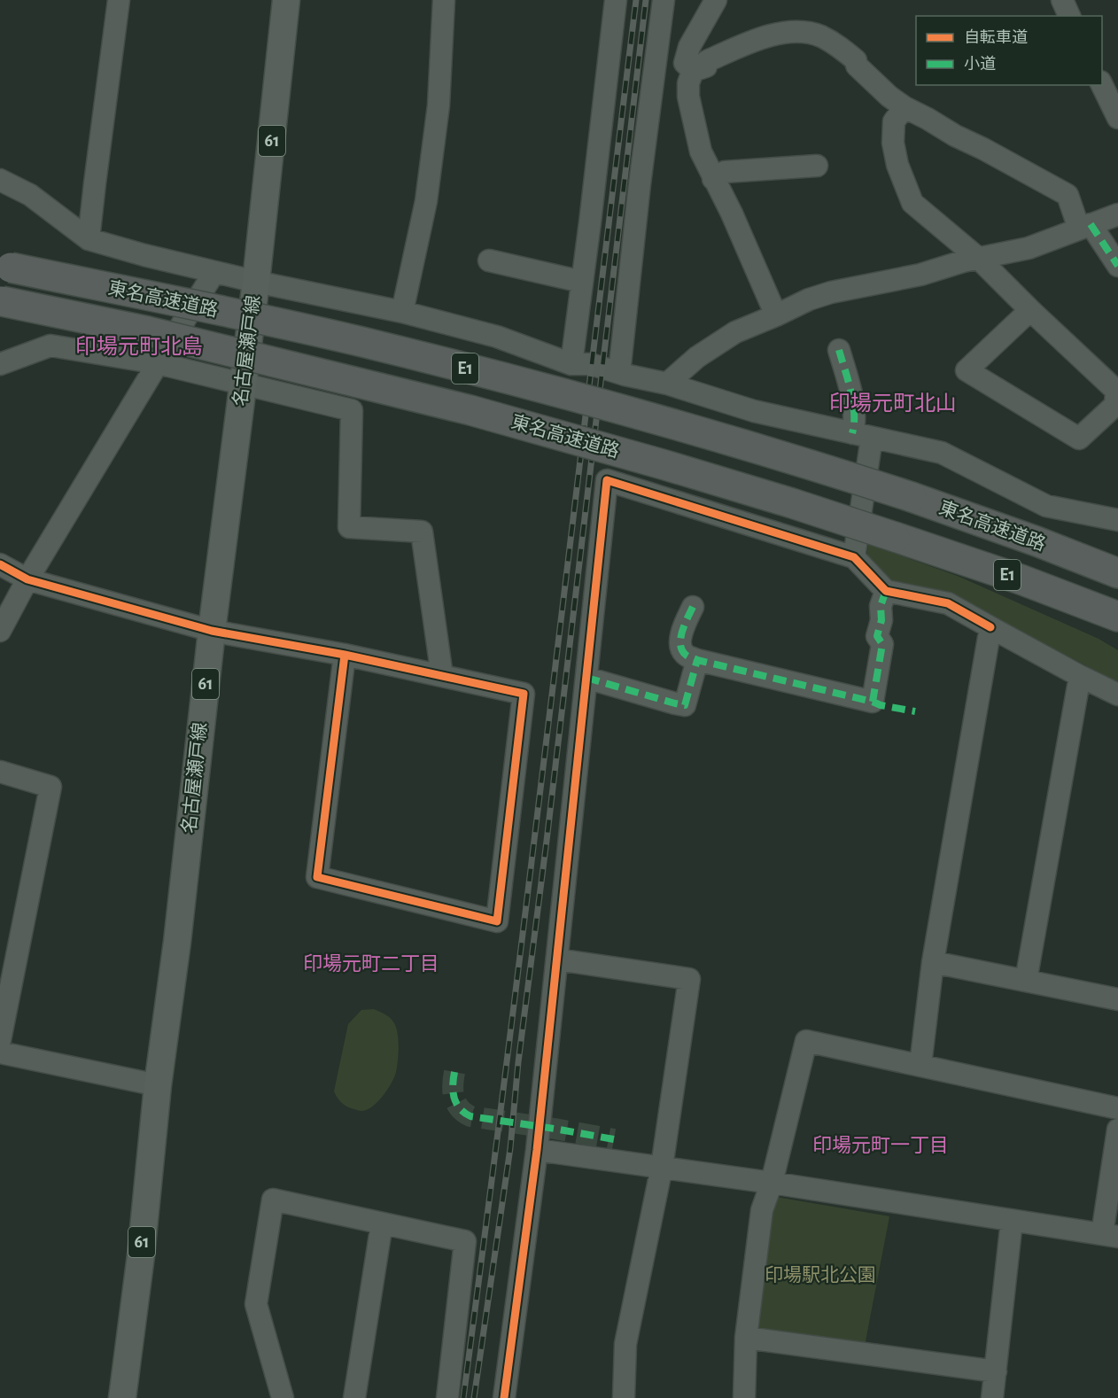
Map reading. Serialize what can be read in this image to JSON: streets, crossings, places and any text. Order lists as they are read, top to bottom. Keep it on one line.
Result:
{"streets":{"highway":["東名高速道路","E1"],"main road":["61","名古屋瀬戸線"]},"districts":["印場元町北島","印場元町北山","印場元町二丁目","印場元町一丁目"],"parks":["印場駅北公園"],"legend":["自転車道","小道"]}
